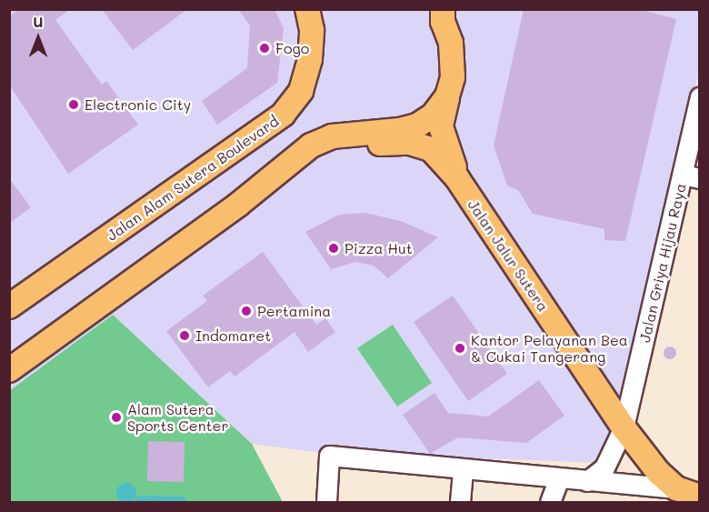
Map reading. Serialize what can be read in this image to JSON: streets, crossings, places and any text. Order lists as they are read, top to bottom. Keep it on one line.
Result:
{"streets":{"main road":["Jalan Alam Sutera Boulevard","Jalan Jalur Sutera"],"street":["Jalan Griya Hijau Raya"]},"crossings":[["Jalan Jalur Sutera","Jalan Griya Hijau Raya"]],"places":["Fogo","Electronic City","Pizza Hut","Pertamina","Indomaret","Kantor Pelayanan Bea & Cukai Tangerang","Alam Sutera Sports Center"],"north":"top"}
